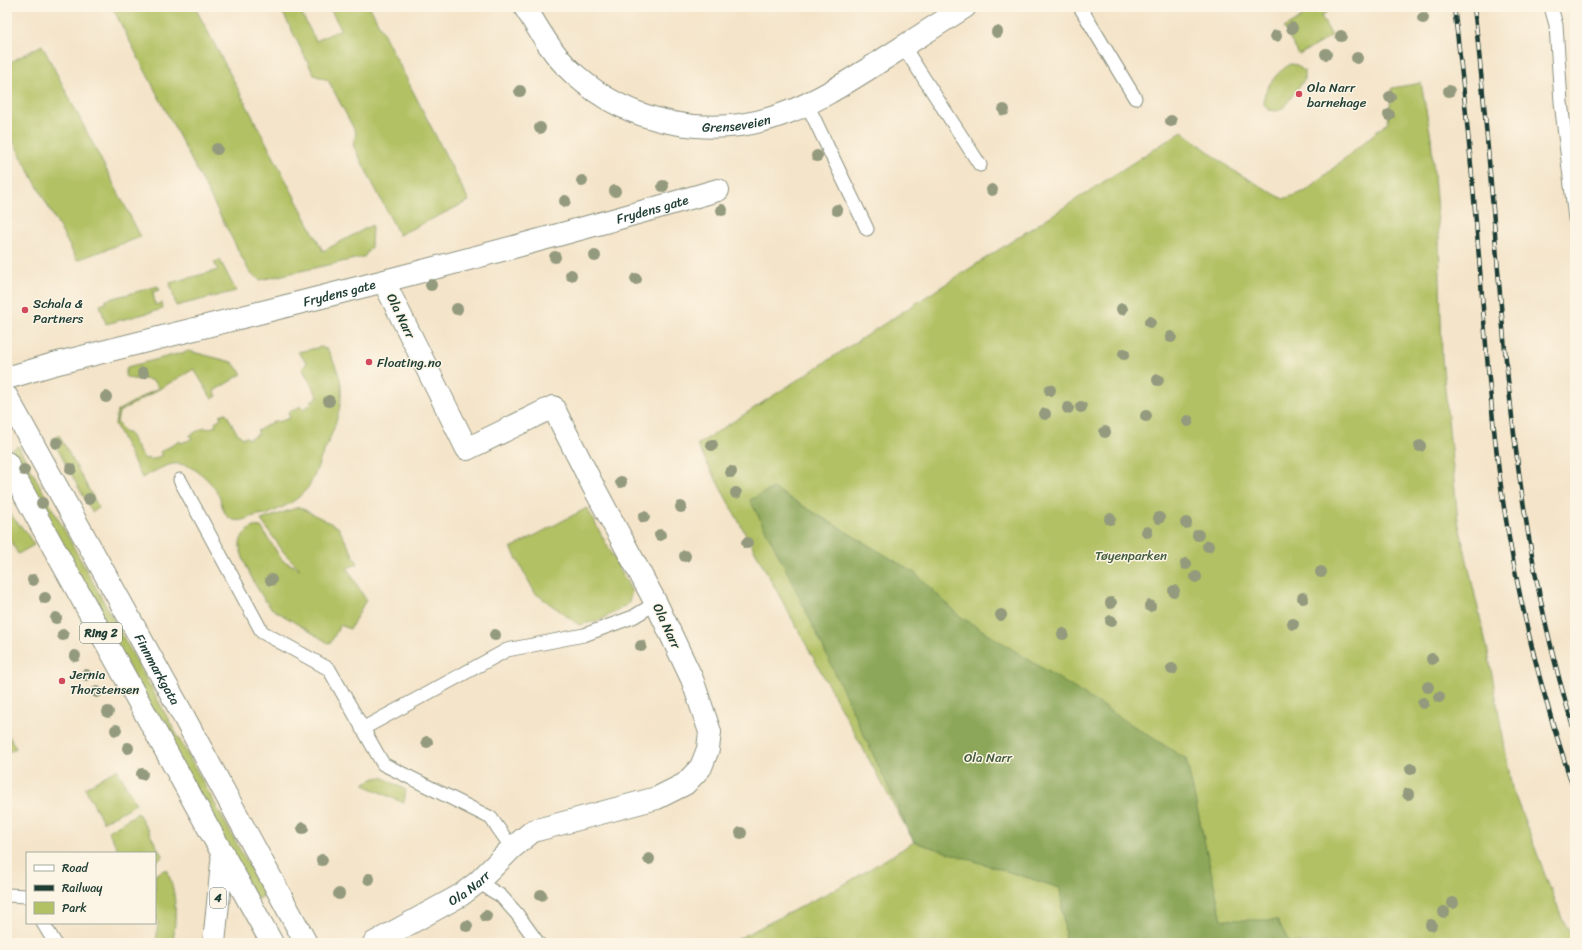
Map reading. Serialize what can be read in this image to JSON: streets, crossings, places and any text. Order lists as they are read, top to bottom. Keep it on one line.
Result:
{"streets":{"street":["Grenseveien","Frydens gate","Ola Narr","Ring 2","Finnmarkgata","4"]},"crossings":[["Frydens gate","Ola Narr"],["Ring 2","4"]],"parks":["Tøyenparken","Ola Narr"],"places":["Ola Narr barnehage","Schala & Partners","Floating.no","Jernia Thorstensen"],"legend":["Road","Railway","Park"]}
